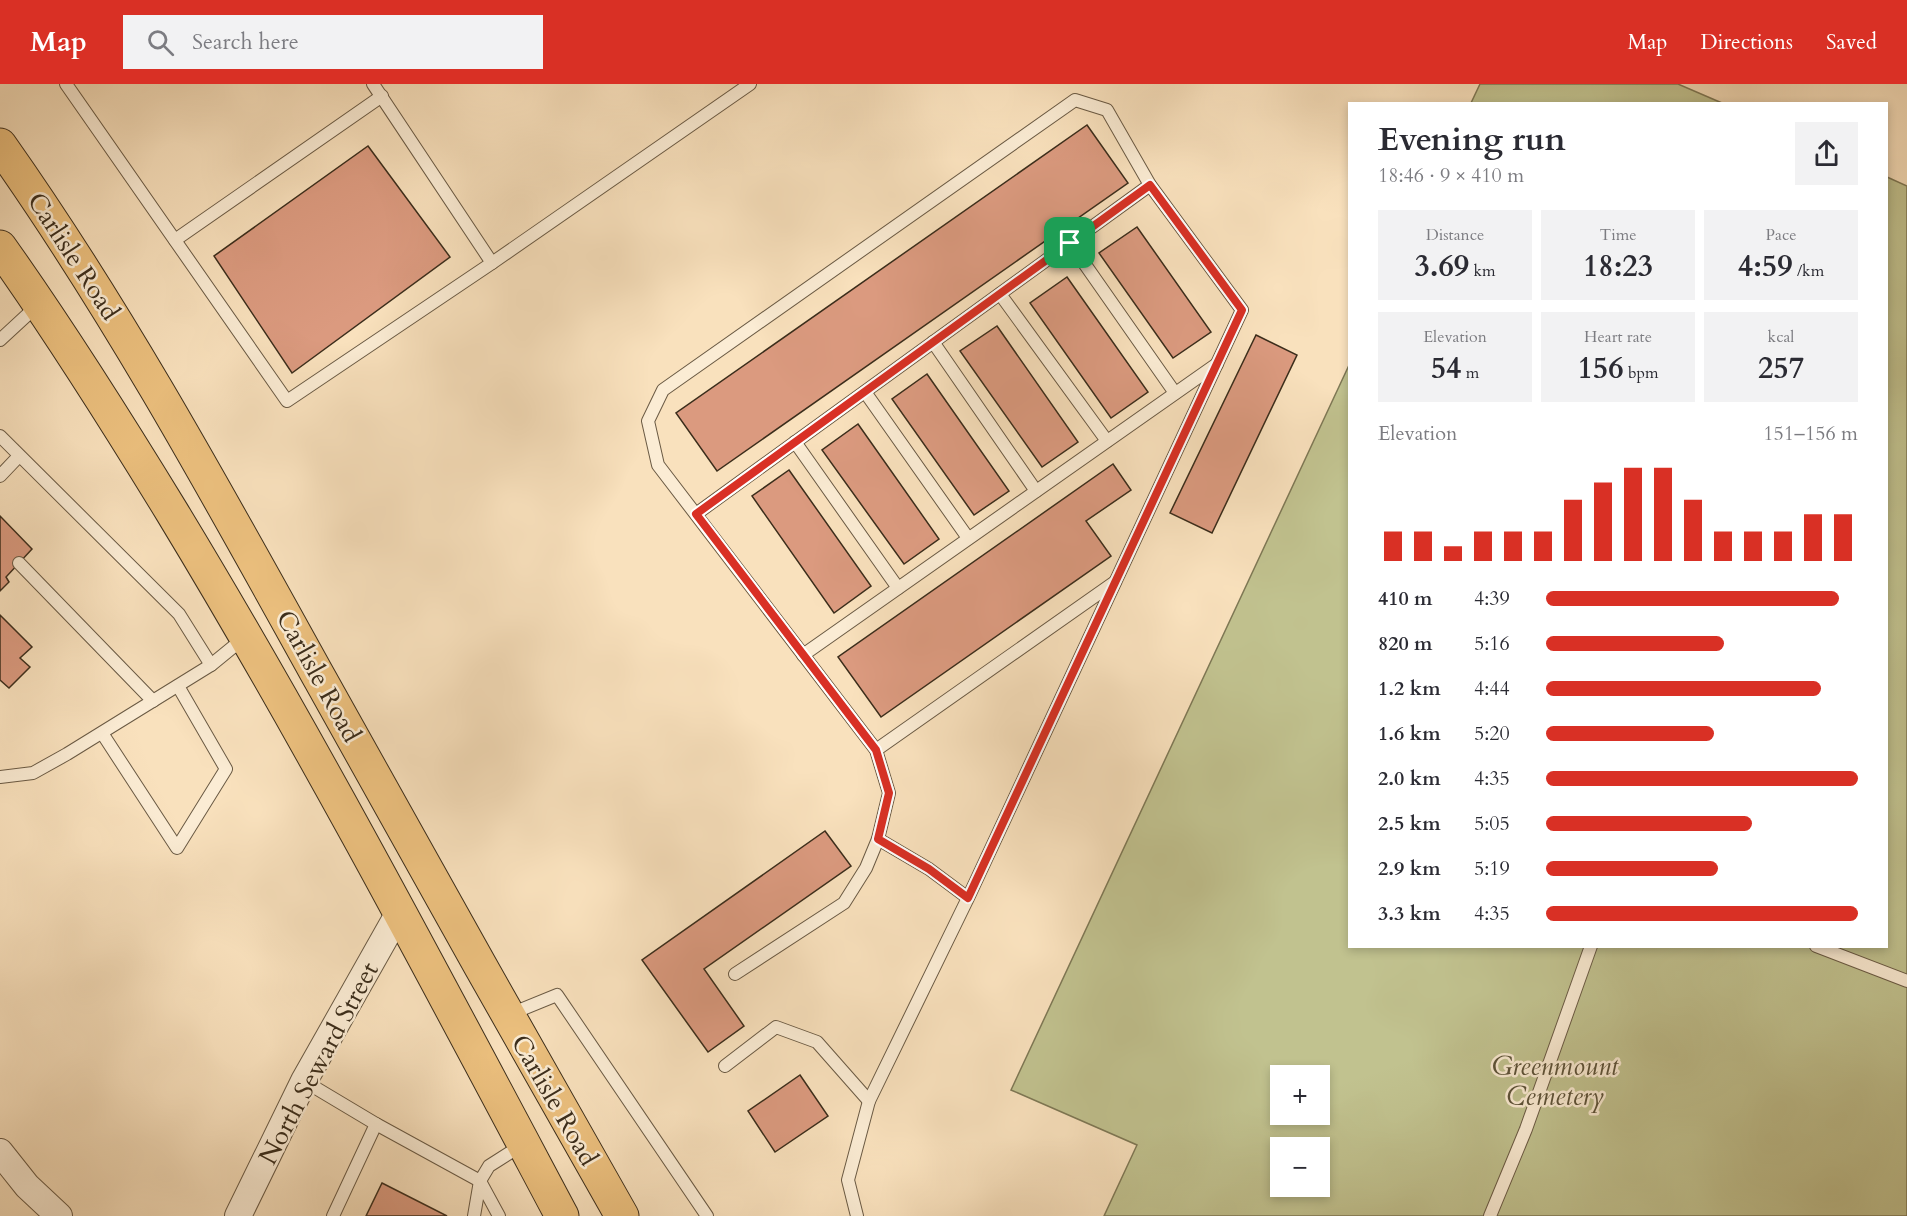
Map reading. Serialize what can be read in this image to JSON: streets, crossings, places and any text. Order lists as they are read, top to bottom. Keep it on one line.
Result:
{"streets":{"main road":["Carlisle Road"],"street":["North Seward Street"]},"crossings":[["Carlisle Road","North Seward Street"]],"parks":["Greenmount Cemetery"],"page":{"header":"Map","search":"Search here","nav":["Map","Directions","Saved"],"heading":["Evening run","18:46 · 9 × 410 m"],"stats":[["Distance","3.69 km"],["Time","18:23"],["Pace","4:59 /km"],["Elevation","54 m"],["Heart rate","156 bpm"],["kcal","257"]],"chart":["Elevation","151–156 m"],"list":[{"name":"410 m","note":"4:39"},{"name":"820 m","note":"5:16"},{"name":"1.2 km","note":"4:44"},{"name":"1.6 km","note":"5:20"},{"name":"2.0 km","note":"4:35"},{"name":"2.5 km","note":"5:05"},{"name":"2.9 km","note":"5:19"},{"name":"3.3 km","note":"4:35"}],"map_buttons":["+","−"]}}
